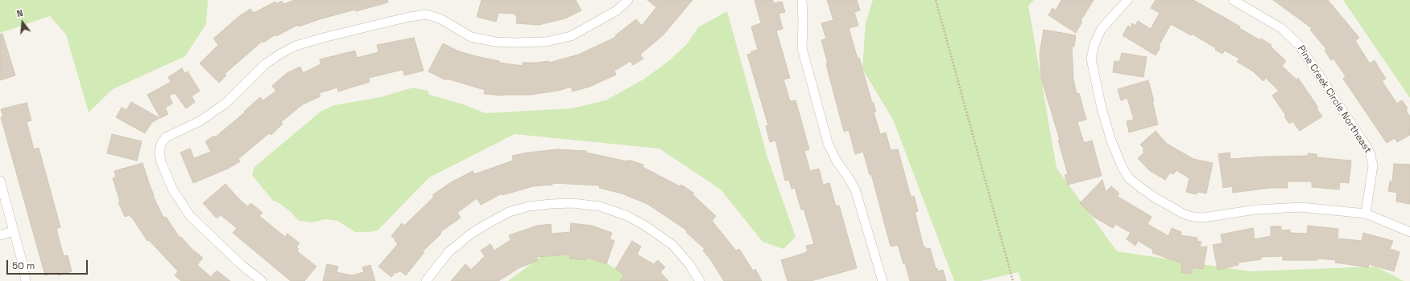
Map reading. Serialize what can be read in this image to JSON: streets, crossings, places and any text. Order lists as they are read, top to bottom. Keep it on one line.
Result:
{"streets":{"street":["Pine Creek Circle Northeast"]},"scale_bar":"50 m","north":"top"}
